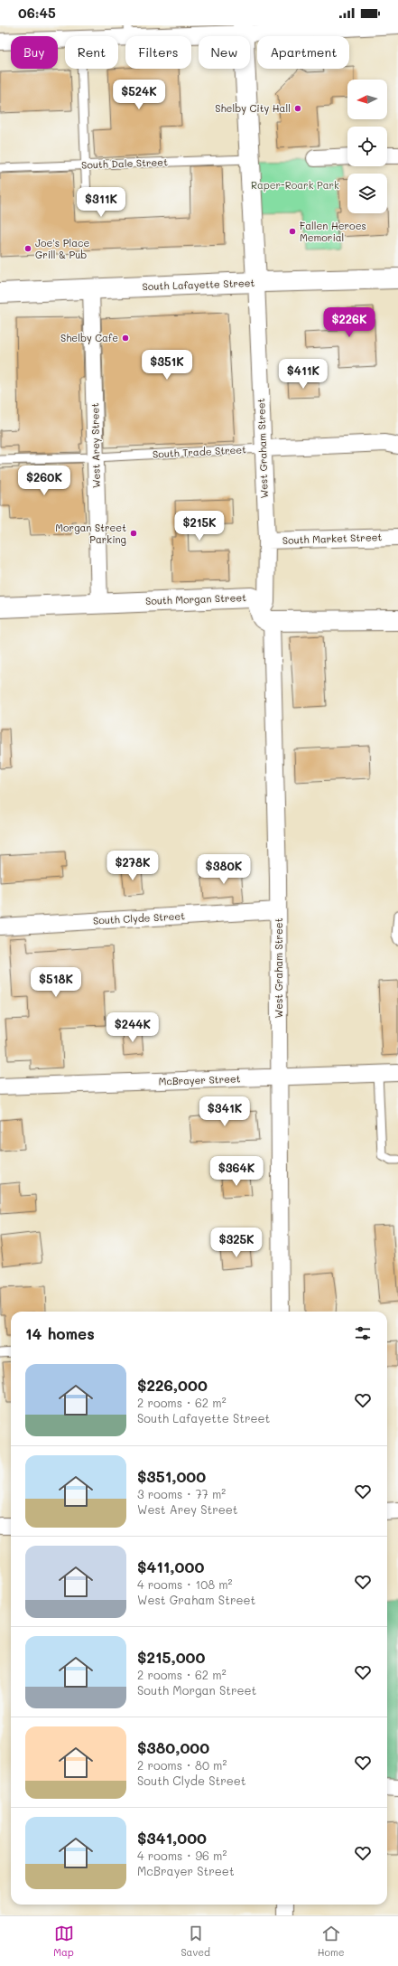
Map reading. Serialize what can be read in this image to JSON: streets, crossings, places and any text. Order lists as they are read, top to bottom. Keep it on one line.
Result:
{"streets":{"street":["South Lafayette Street","West Arey Street","West Graham Street","South Trade Street","South Market Street","South Morgan Street","South Clyde Street","McBrayer Street"],"lane":["South Dale Street"]},"crossings":[["South Lafayette Street","West Arey Street"],["South Lafayette Street","West Graham Street"],["West Arey Street","South Trade Street"],["West Arey Street","South Morgan Street"],["West Graham Street","South Trade Street"],["West Graham Street","South Market Street"],["West Graham Street","South Morgan Street"],["West Graham Street","South Clyde Street"],["West Graham Street","McBrayer Street"]],"parks":["Raper-Roark Park"],"places":["Shelby City Hall","Fallen Heroes Memorial","Joe's Place Grill & Pub","Shelby Cafe","Morgan Street Parking"],"north":"left","page":{"status":"06:45","chip":["Buy","Rent","Filters","New","Apartment"],"price":["$524K","$311K","$226K","$351K","$411K","$260K","$215K","$278K","$380K","$518K","$244K","$341K","$364K","$325K"],"heading":"14 homes","list":[{"name":"$226,000","note":"2 rooms · 62 m² · South Lafayette Street"},{"name":"$351,000","note":"3 rooms · 77 m² · West Arey Street"},{"name":"$411,000","note":"4 rooms · 108 m² · West Graham Street"},{"name":"$215,000","note":"2 rooms · 62 m² · South Morgan Street"},{"name":"$380,000","note":"2 rooms · 80 m² · South Clyde Street"},{"name":"$341,000","note":"4 rooms · 96 m² · McBrayer Street"}],"tabs":["Map","Saved","Home"]}}
